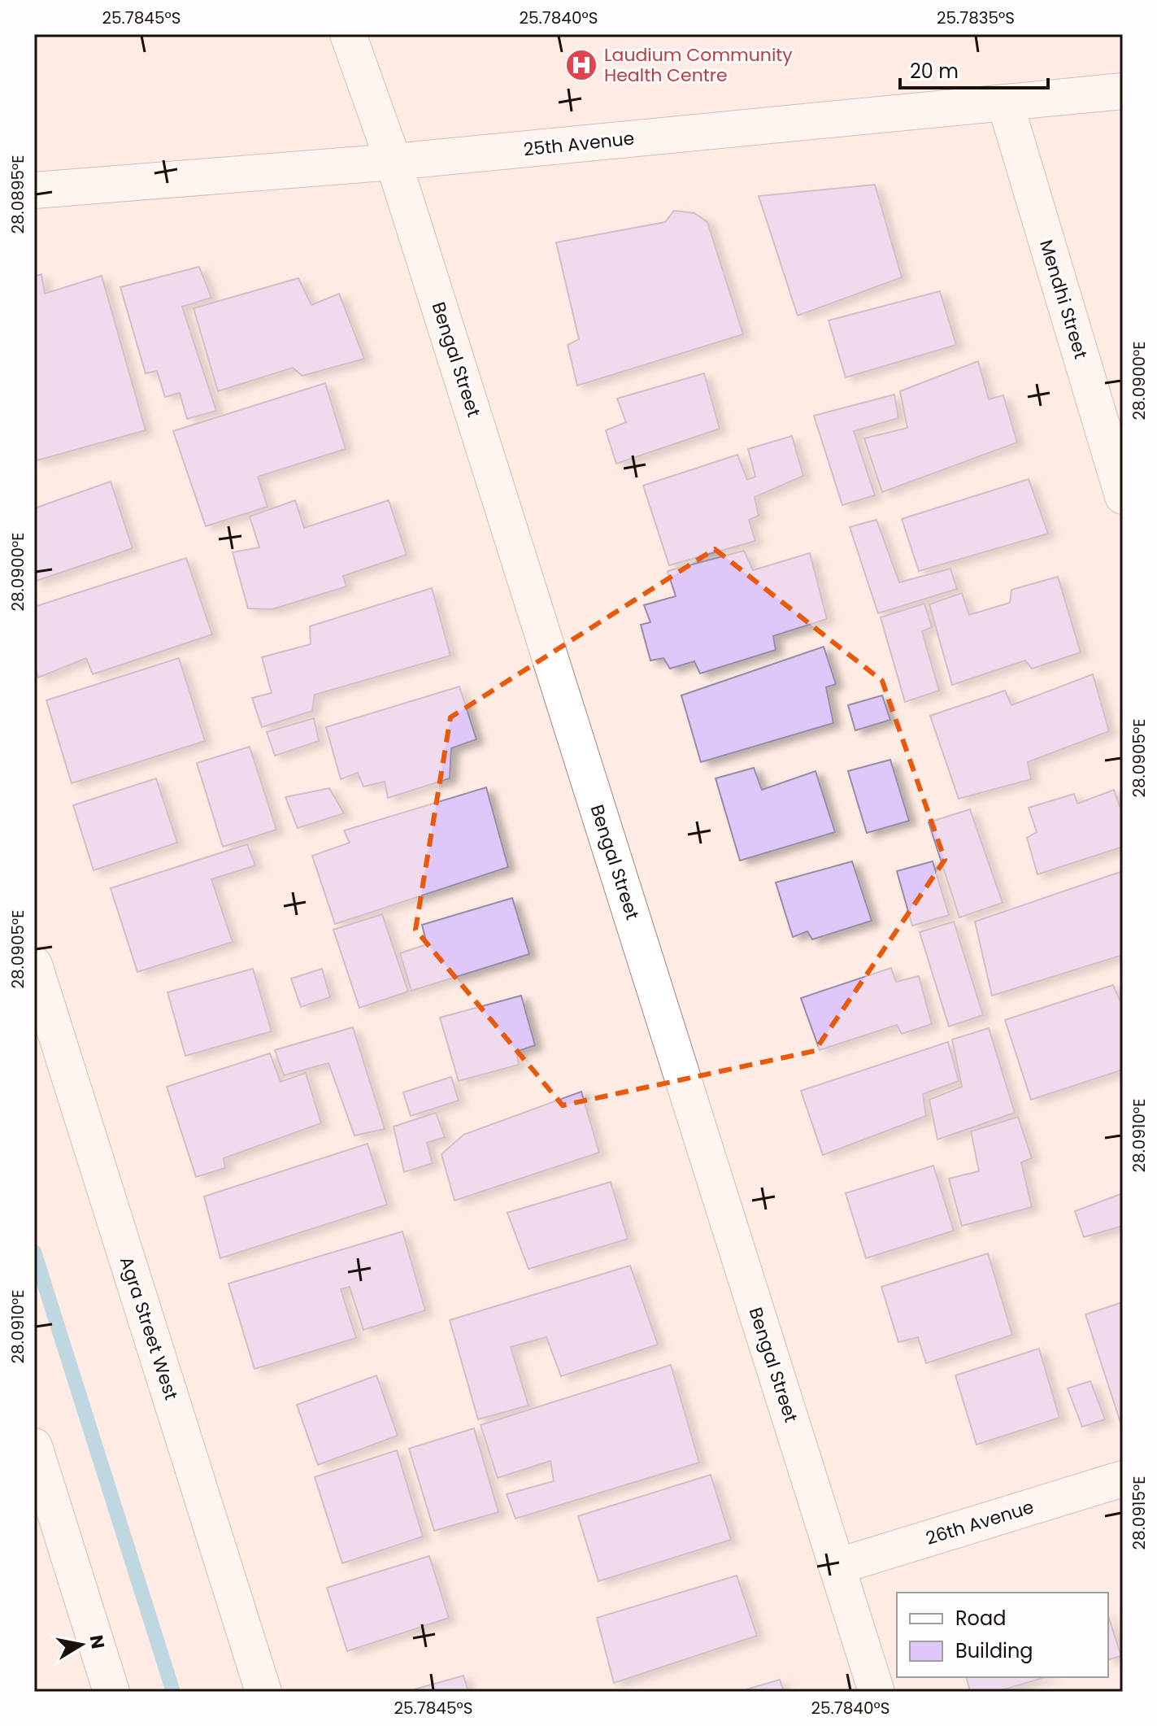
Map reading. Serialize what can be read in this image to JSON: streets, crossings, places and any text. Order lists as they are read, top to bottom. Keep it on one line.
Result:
{"streets":{"street":["25th Avenue","Mendhi Street","Bengal Street","Agra Street West","26th Avenue"]},"crossings":[["25th Avenue","Mendhi Street"],["25th Avenue","Bengal Street"],["Bengal Street","26th Avenue"]],"places":{"hospital":["Laudium Community Health Centre"]},"legend":["Road","Building"],"scale_bar":"20 m","north":"right","coordinates":["25.7845°S","25.7840°S","25.7835°S","28.0895°E","28.0900°E","28.0905°E","28.0910°E","28.0915°E"]}
